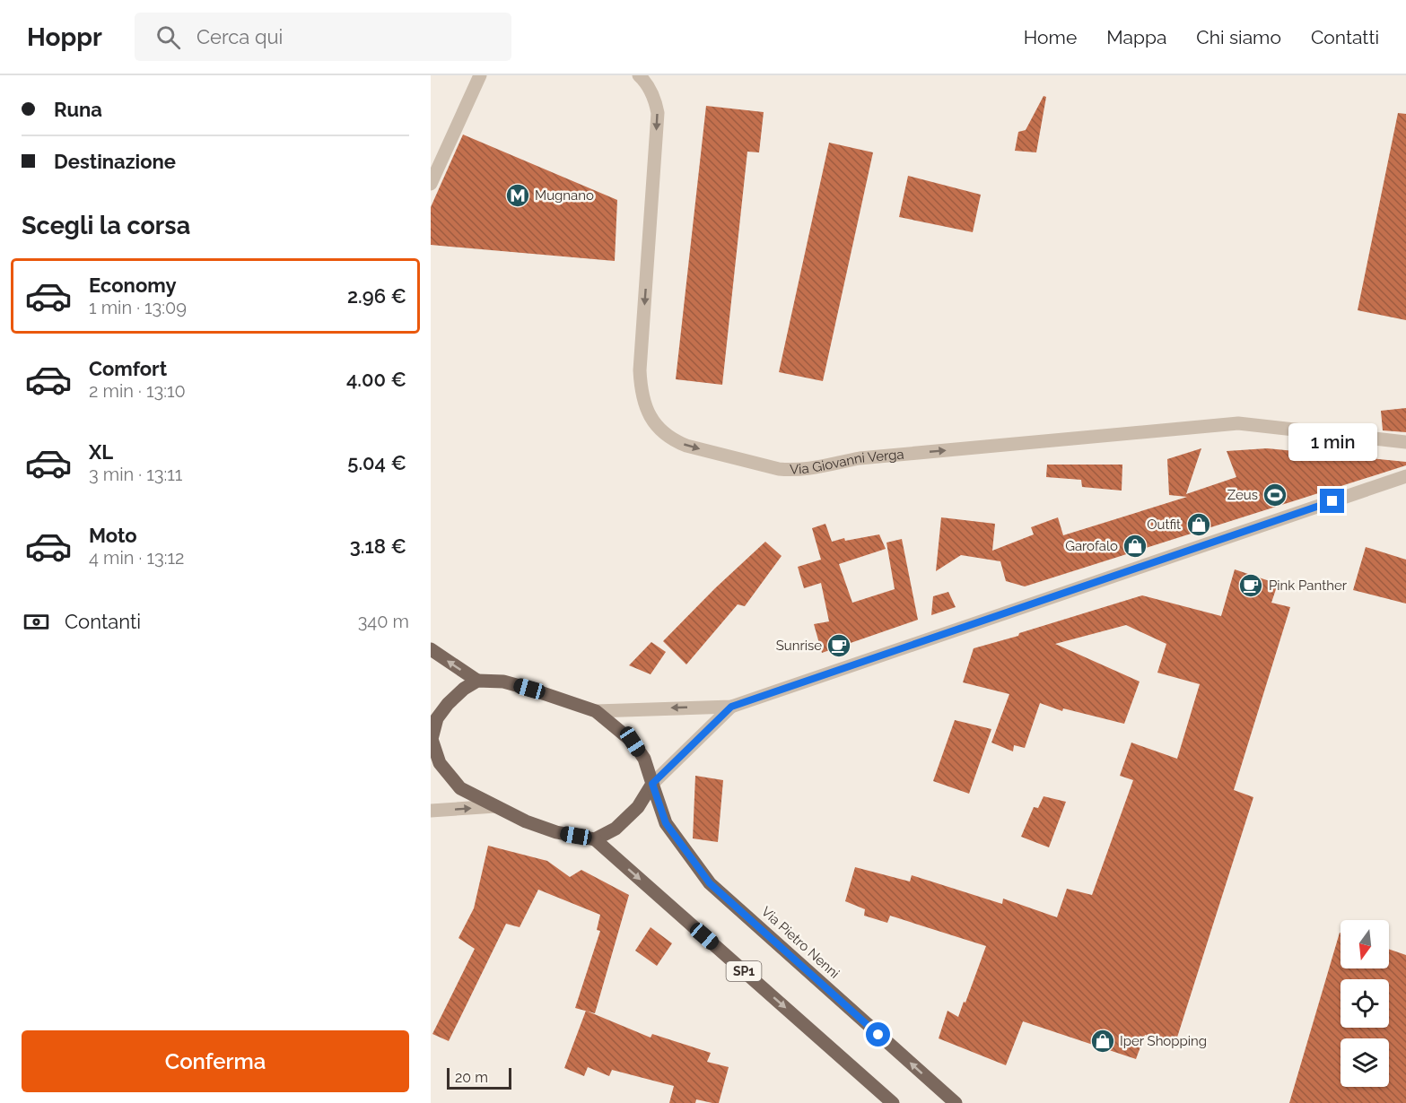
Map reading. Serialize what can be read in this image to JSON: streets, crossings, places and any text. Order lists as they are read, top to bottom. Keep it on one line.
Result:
{"streets":{"main road":["Via Pietro Nenni","SP1"],"street":["Via Giovanni Verga"]},"crossings":[["Via Pietro Nenni","SP1"]],"places":{"metro station":["Mugnano"],"sports":["Zeus"],"shop":["Outfit","Garofalo","Iper Shopping"],"cafe":["Pink Panther","Sunrise"]},"scale_bar":"20 m","north":"bottom","page":{"header":"Hoppr","search":"Cerca qui","nav":["Home","Mappa","Chi siamo","Contatti"],"banner":["Runa","Destinazione"],"heading":"Scegli la corsa","list":[{"name":"Economy","note":"1 min · 13:09","value":"2.96 €"},{"name":"Comfort","note":"2 min · 13:10","value":"4.00 €"},{"name":"XL","note":"3 min · 13:11","value":"5.04 €"},{"name":"Moto","note":"4 min · 13:12","value":"3.18 €"}],"bubble":"1 min","pay":["Contanti","340 m"],"buttons":"Conferma","scale":"20 m"}}
